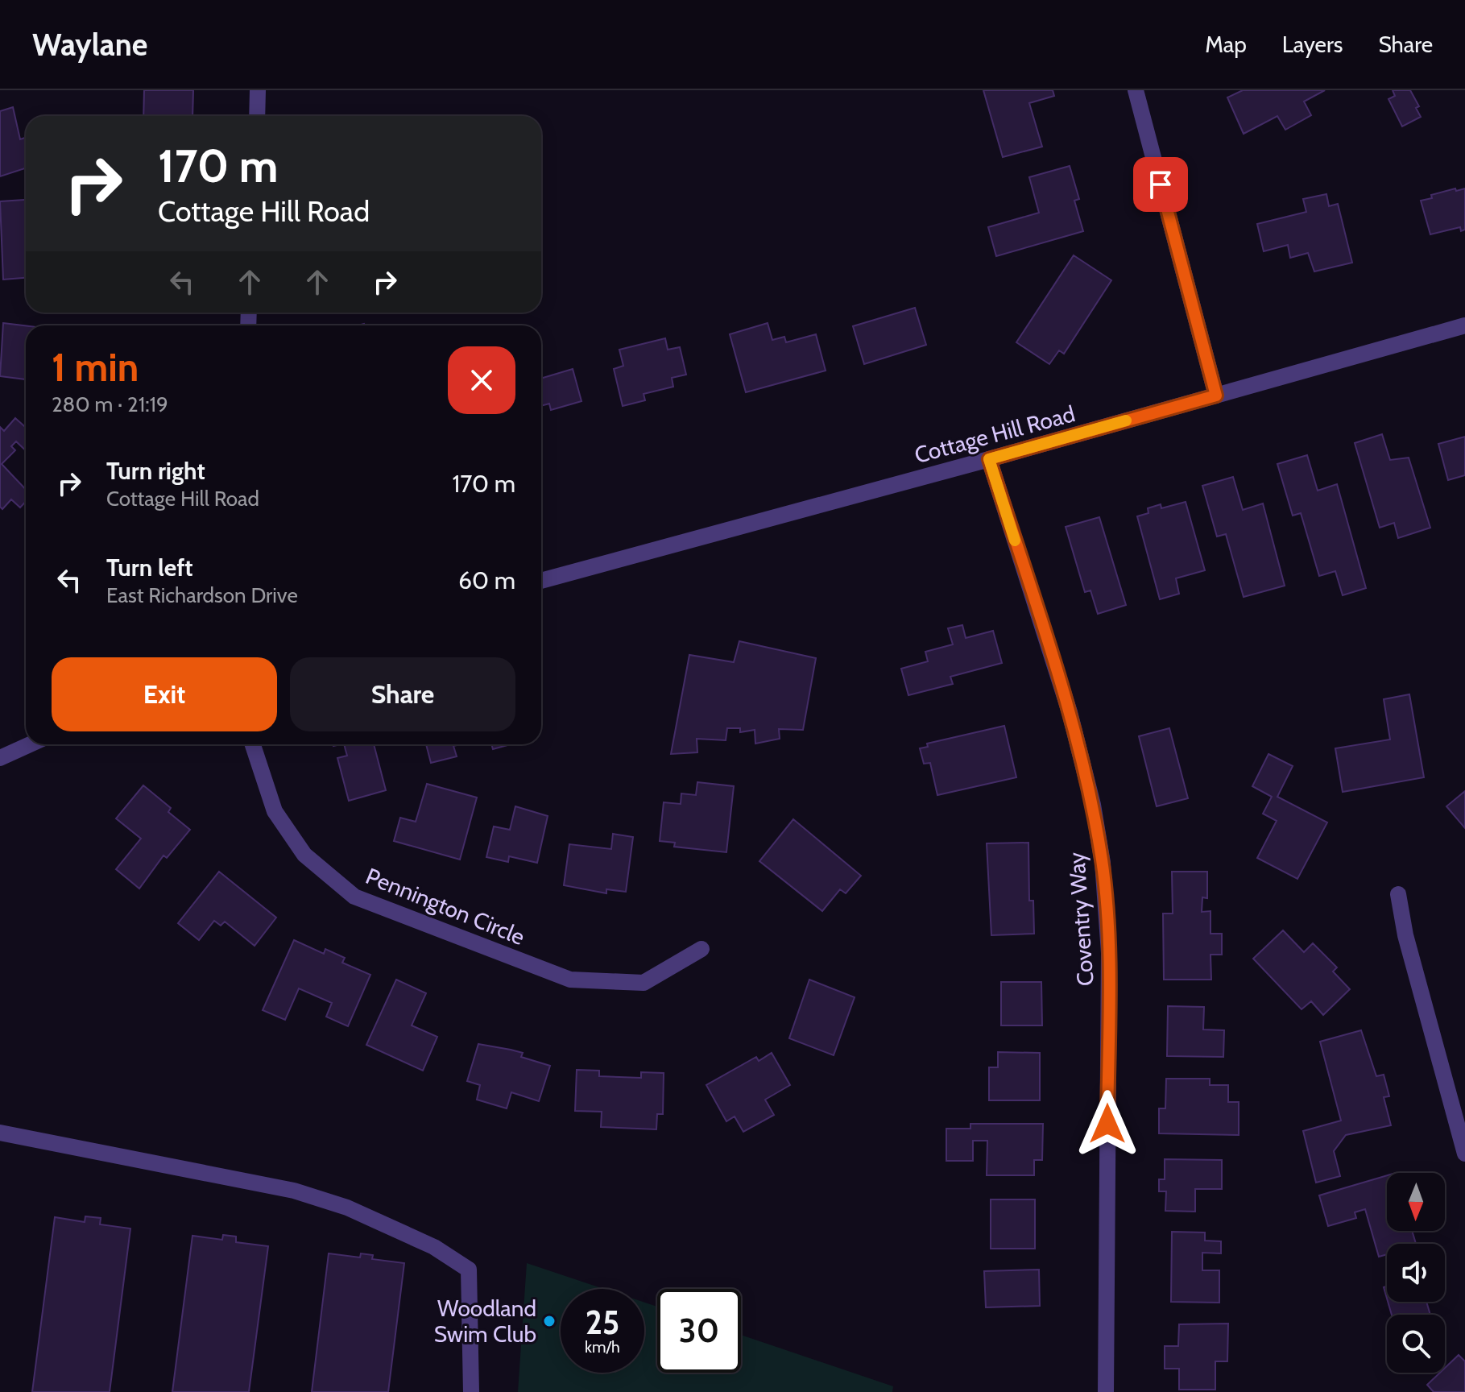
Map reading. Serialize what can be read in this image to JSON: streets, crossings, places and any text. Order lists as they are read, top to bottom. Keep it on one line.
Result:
{"streets":{"street":["Cottage Hill Road","Pennington Circle","Coventry Way"]},"crossings":[["Cottage Hill Road","Coventry Way"]],"places":["Woodland Swim Club"],"north":"bottom","page":{"header":"Waylane","nav":["Map","Layers","Share"],"turn":["170 m","Cottage Hill Road"],"heading":["1 min","280 m · 21:19"],"list":[{"name":"Turn right","note":"Cottage Hill Road","value":"170 m"},{"name":"Turn left","note":"East Richardson Drive","value":"60 m"}],"buttons":["Exit","Share"],"speed":"25 km/h","limit":"30"}}
